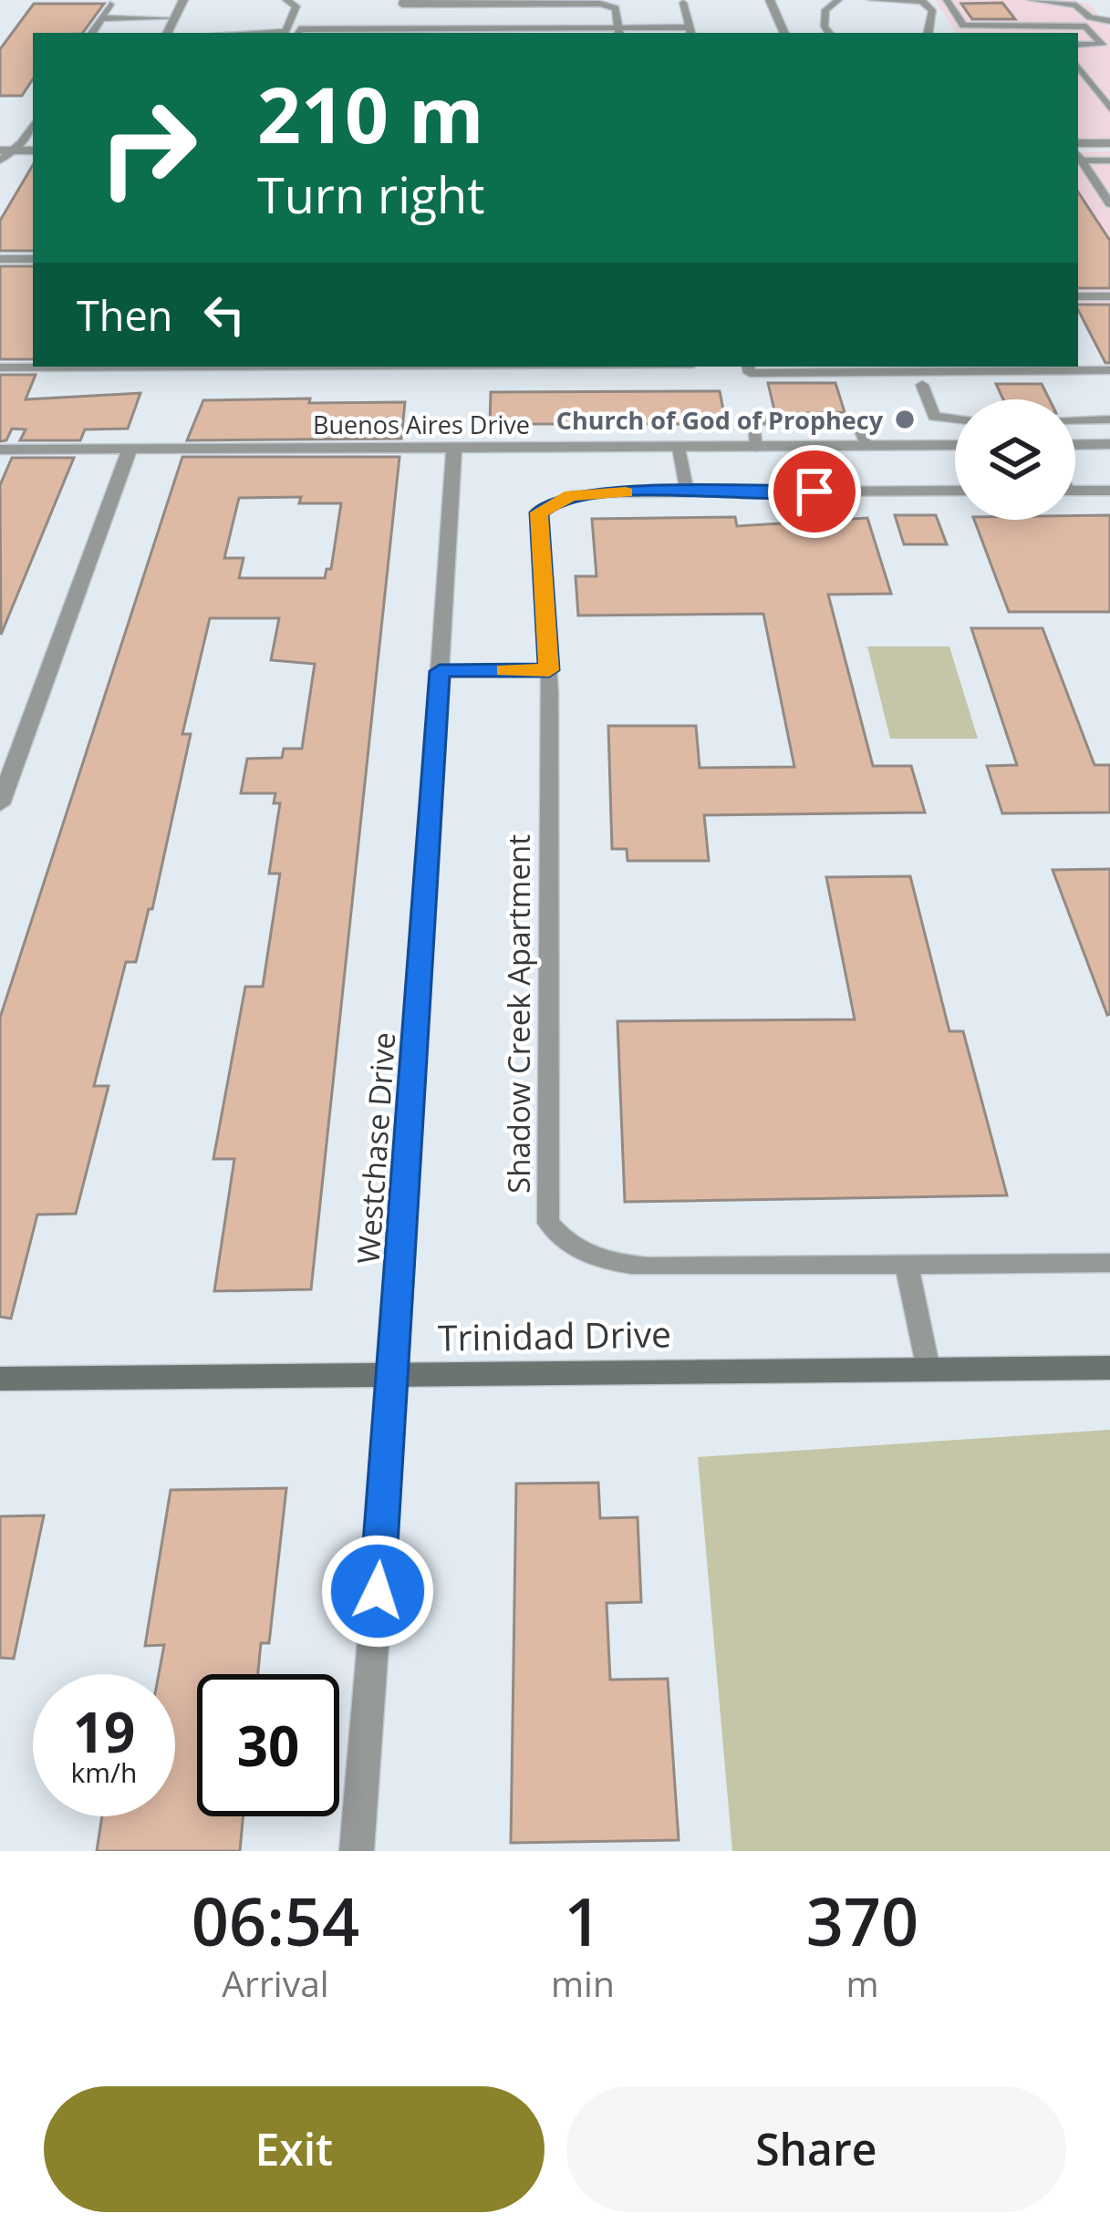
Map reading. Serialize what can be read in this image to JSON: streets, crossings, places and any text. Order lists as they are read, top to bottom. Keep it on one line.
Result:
{"streets":{"street":["Buenos Aires Drive","Westchase Drive","Trinidad Drive"],"lane":["Shadow Creek Apartment"]},"crossings":[["Buenos Aires Drive","Westchase Drive"],["Westchase Drive","Trinidad Drive"]],"places":["Church of God of Prophecy"],"page":{"turn":["210 m","Turn right"],"then":"Then","speed":"19 km/h","limit":"30","eta":["06:54","Arrival","1","min","370","m"],"buttons":["Exit","Share"]}}
